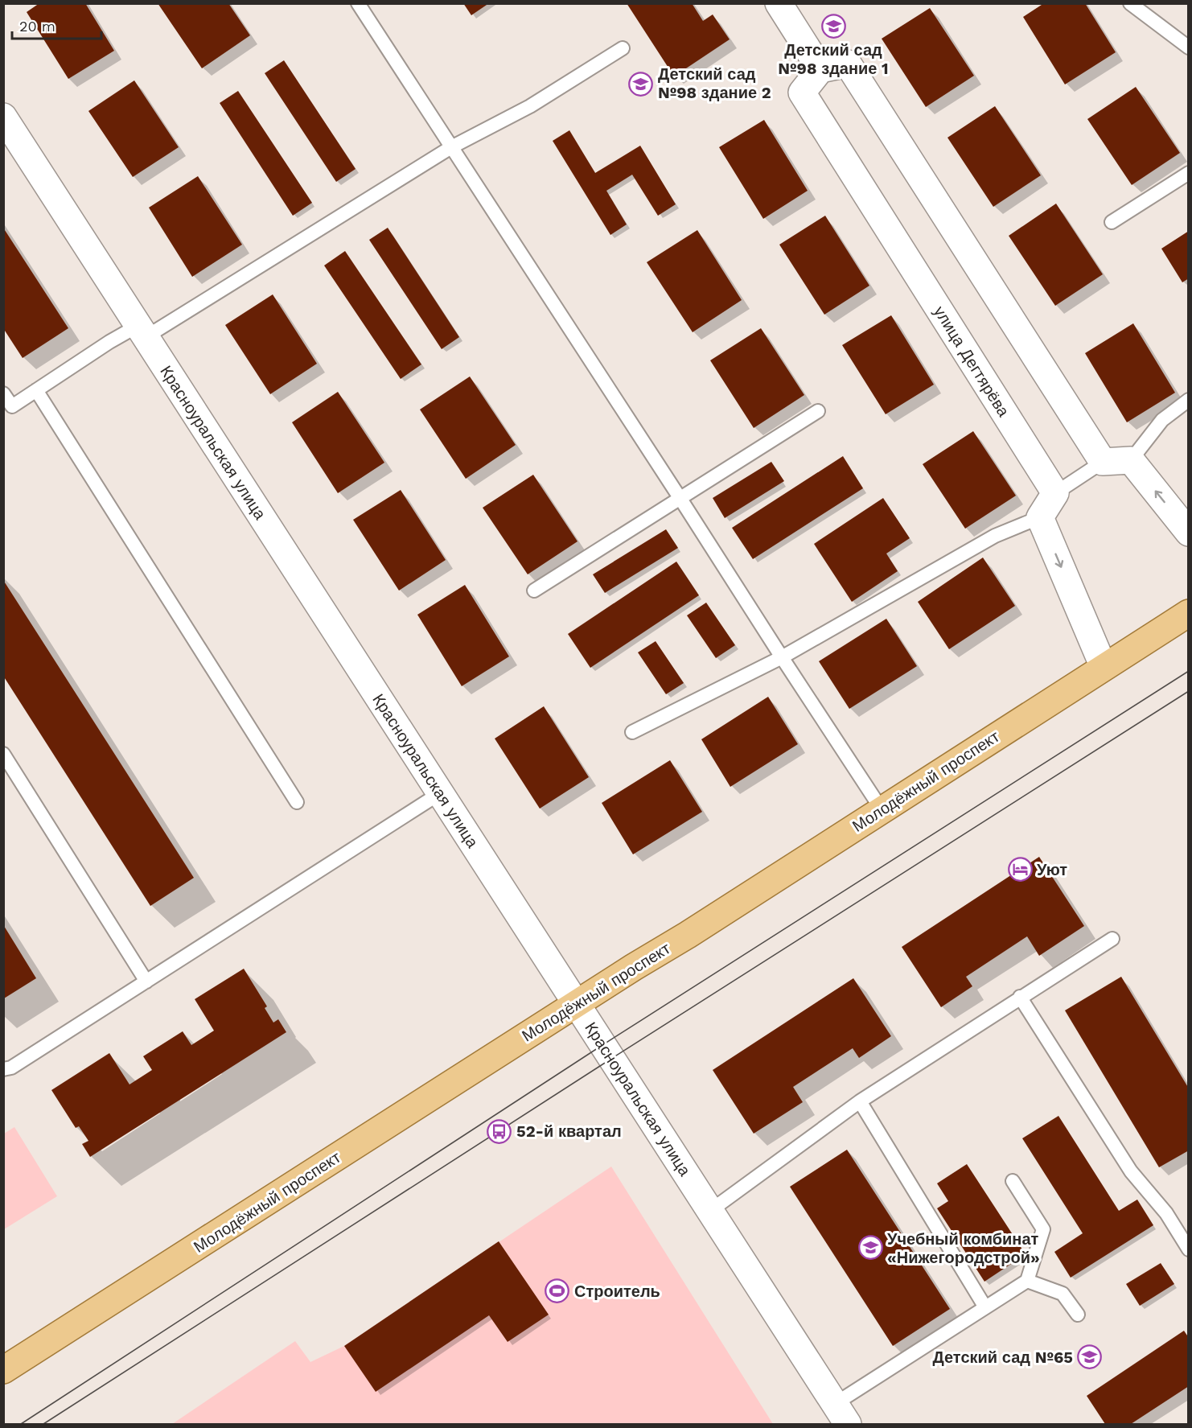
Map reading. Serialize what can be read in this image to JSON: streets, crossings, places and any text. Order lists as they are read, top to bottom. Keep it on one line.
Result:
{"streets":{"main road":["Молодёжный проспект"],"street":["улица Дегтярёва","Красноуральская улица"]},"crossings":[["Красноуральская улица","Молодёжный проспект"]],"places":{"school or university":["Детский сад №98 здание 1","Детский сад №98 здание 2","Учебный комбинат «Нижегородстрой»","Детский сад №65"],"hotel":["Уют"],"bus stop":["52-й квартал"],"sports":["Строитель"]},"scale_bar":"20 m"}
